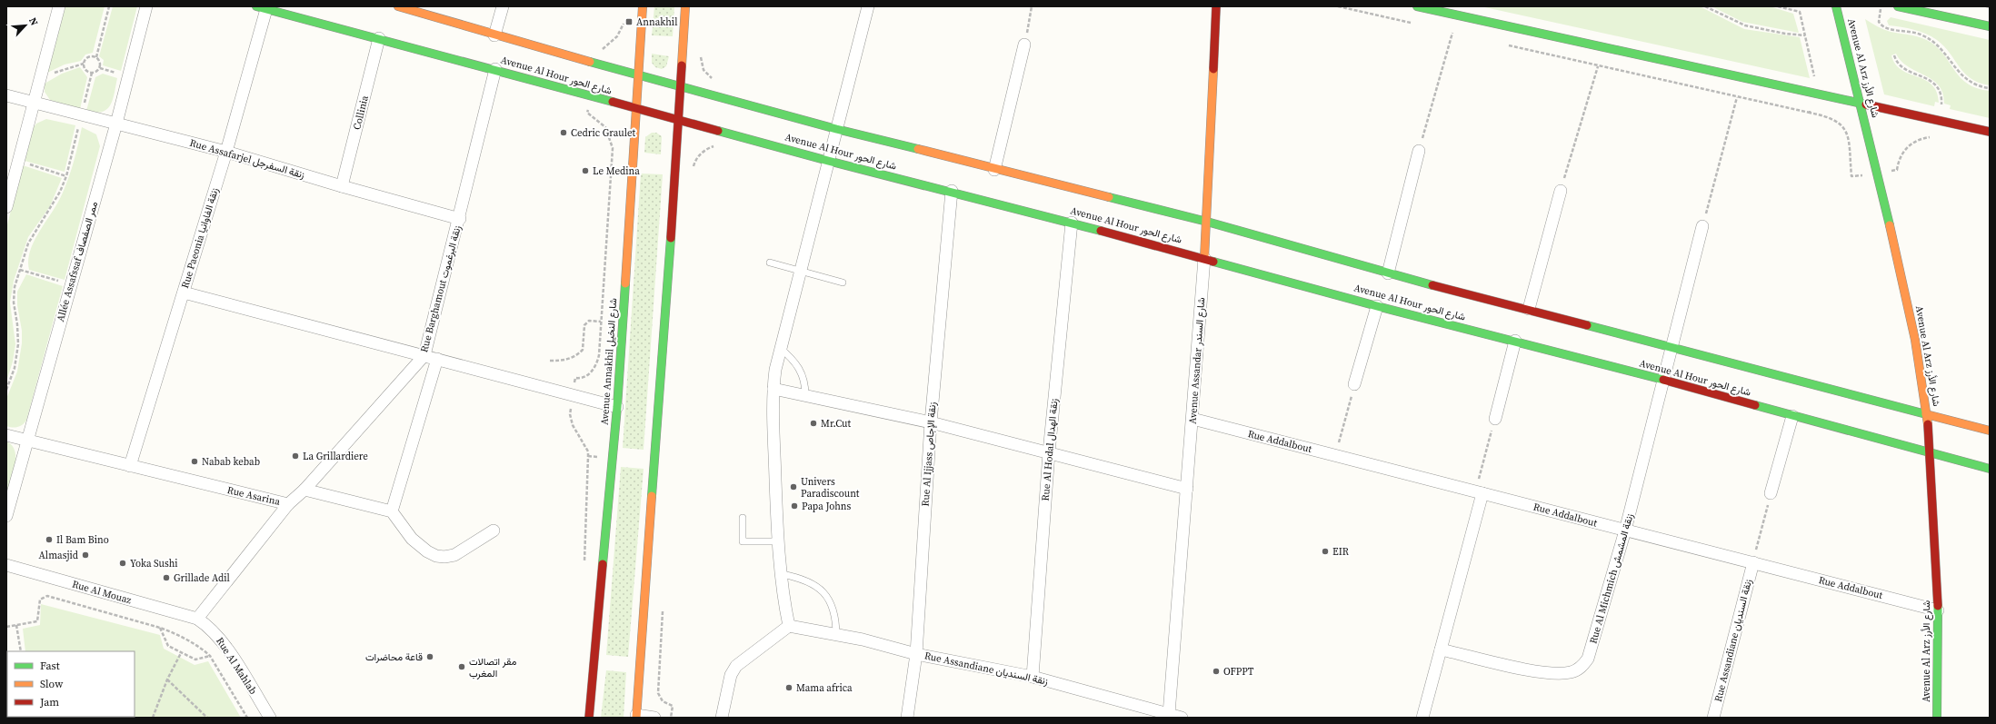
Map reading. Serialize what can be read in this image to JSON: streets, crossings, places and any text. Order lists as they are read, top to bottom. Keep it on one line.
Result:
{"streets":{"street":["Avenue Al Arz شارع الأرز","Avenue Al Hour شارع الحور","Collinia","Rue Assafarjel زنقة السفرجل","Rue Paeonia زنقة الفاوانيا","Allée Assafssaf ممر الصفصاف","Rue Barghamout زنقة البرغموت","Avenue Assandar شارع السندر","Avenue Annakhil شارع النخيل","Rue Addalbout","Rue Al Hodal زنقة الهدال","Rue Al Ijjass زنقة الإجاص","Rue Asarina","Rue Al Michmich زنقة المشمش","Rue Al Mouaz","Rue Assandiane زنقة السنديان","Rue Al Mahlab"]},"crossings":[["Avenue Al Arz شارع الأرز","Avenue Al Hour شارع الحور"],["Avenue Al Arz شارع الأرز","Rue Addalbout"],["Avenue Al Hour شارع الحور","Collinia"],["Avenue Al Hour شارع الحور","Rue Paeonia زنقة الفاوانيا"],["Avenue Al Hour شارع الحور","Rue Barghamout زنقة البرغموت"],["Avenue Al Hour شارع الحور","Avenue Assandar شارع السندر"],["Avenue Al Hour شارع الحور","Avenue Annakhil شارع النخيل"],["Avenue Al Hour شارع الحور","Rue Al Hodal زنقة الهدال"],["Avenue Al Hour شارع الحور","Rue Al Ijjass زنقة الإجاص"],["Avenue Al Hour شارع الحور","Rue Al Michmich زنقة المشمش"],["Collinia","Rue Assafarjel زنقة السفرجل"],["Rue Assafarjel زنقة السفرجل","Rue Paeonia زنقة الفاوانيا"],["Rue Assafarjel زنقة السفرجل","Allée Assafssaf ممر الصفصاف"],["Rue Assafarjel زنقة السفرجل","Rue Barghamout زنقة البرغموت"],["Rue Paeonia زنقة الفاوانيا","Rue Asarina"],["Allée Assafssaf ممر الصفصاف","Rue Asarina"],["Rue Barghamout زنقة البرغموت","Rue Asarina"],["Avenue Assandar شارع السندر","Rue Addalbout"],["Avenue Assandar شارع السندر","Rue Assandiane زنقة السنديان"],["Rue Addalbout","Rue Al Michmich زنقة المشمش"],["Rue Addalbout","Rue Assandiane زنقة السنديان"],["Rue Al Hodal زنقة الهدال","Rue Assandiane زنقة السنديان"],["Rue Al Ijjass زنقة الإجاص","Rue Assandiane زنقة السنديان"],["Rue Al Mouaz","Rue Al Mahlab"]],"places":{"transit":["Annakhil"],"other":["Cedric Graulet","Le Medina","Mr.Cut","La Grillardiere","Nabab kebab","Univers Paradiscount","Papa Johns","Il Bam Bino","EIR","Almasjid","Yoka Sushi","Grillade Adil","قاعة محاضرات","مقر اتصالات المغرب","OFPPT","Mama africa"]},"legend":["Fast","Slow","Jam"],"north":"top right"}
